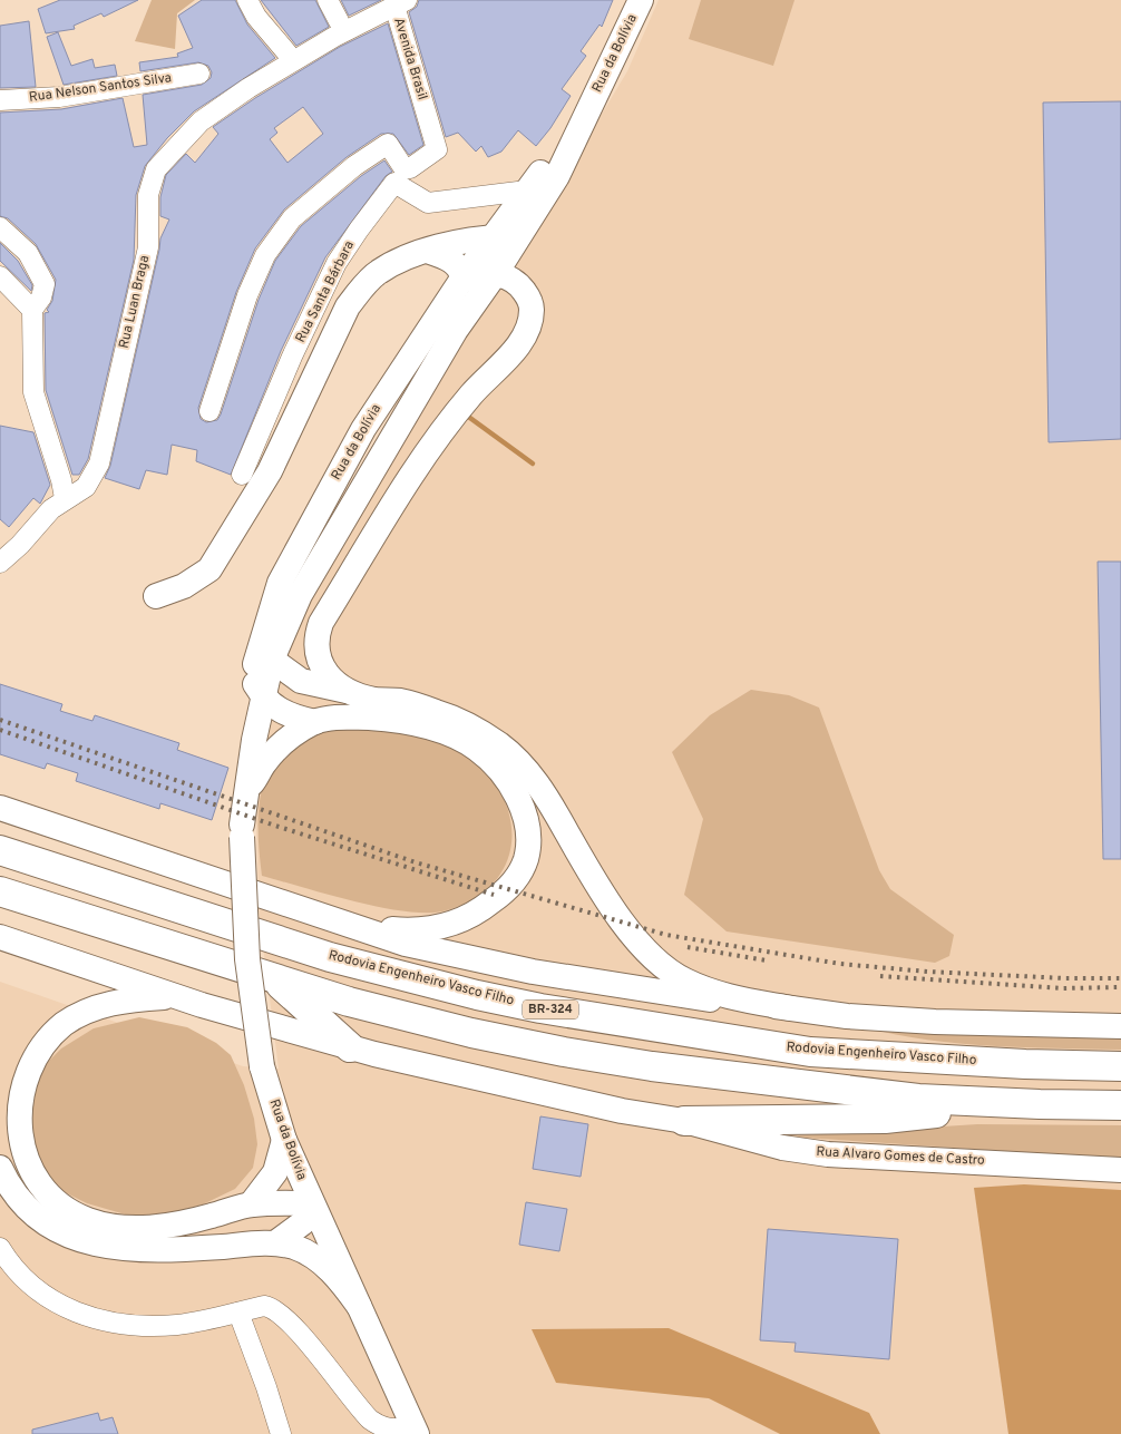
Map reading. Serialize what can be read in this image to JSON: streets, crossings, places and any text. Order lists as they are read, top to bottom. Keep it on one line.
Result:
{"streets":{"highway":["Rodovia Engenheiro Vasco Filho","BR-324"],"main road":["Rua da Bolívia","Rua Alvaro Gomes de Castro"],"street":["Avenida Brasil","Rua Nelson Santos Silva","Rua Santa Bárbara","Rua Luan Braga"]},"crossings":[["Rua da Bolívia","Rua Santa Bárbara"],["Avenida Brasil","Rua Luan Braga"]]}
